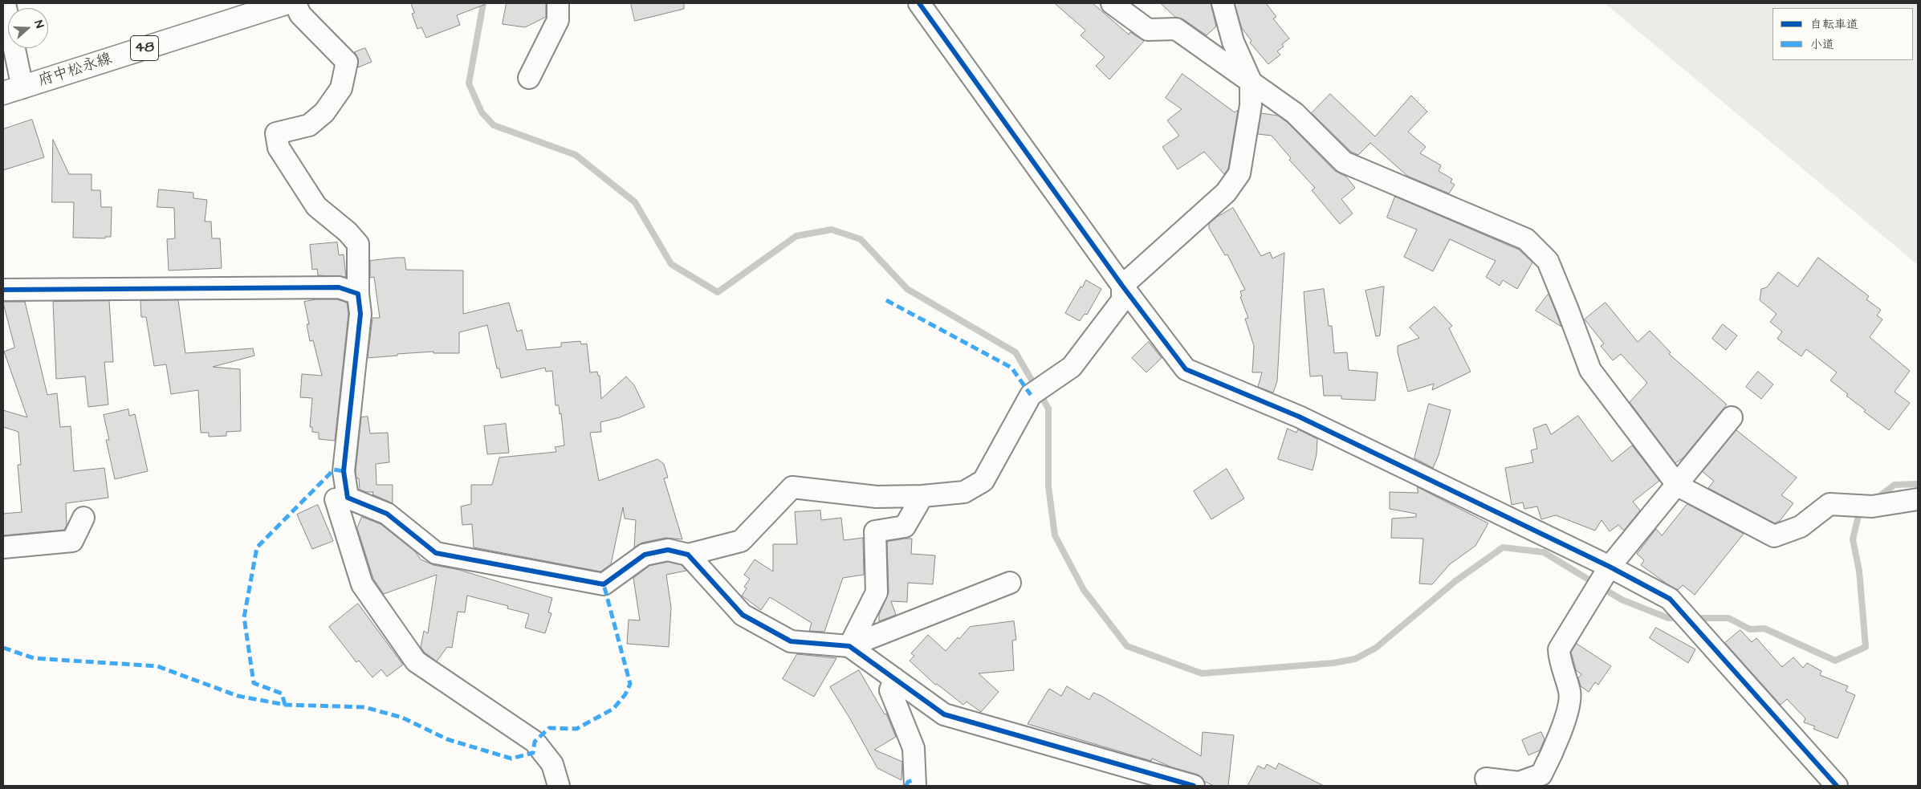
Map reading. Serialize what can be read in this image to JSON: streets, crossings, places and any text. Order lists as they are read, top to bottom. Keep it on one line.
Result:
{"streets":{"main road":["48","府中松永線"]},"legend":["自転車道","小道"],"north":"right"}
